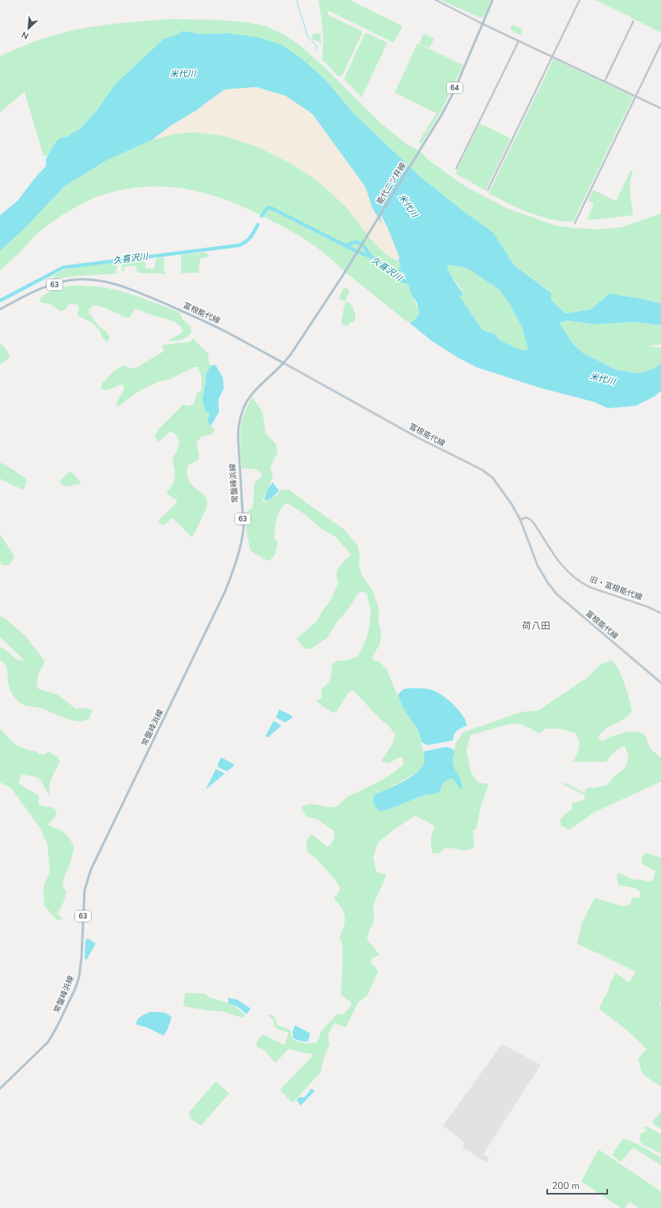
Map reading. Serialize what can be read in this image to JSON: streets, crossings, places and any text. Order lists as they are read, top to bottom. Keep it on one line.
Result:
{"streets":{"main road":["64","能代二ツ井線","63","富根能代線","常盤峰浜線"],"street":["旧・富根能代線"]},"crossings":[["能代二ツ井線","富根能代線"],["能代二ツ井線","常盤峰浜線"],["富根能代線","常盤峰浜線"],["富根能代線","旧・富根能代線"]],"districts":["荷八田"],"water":["米代川","久喜沢川"],"scale_bar":"200 m","north":"bottom left"}
